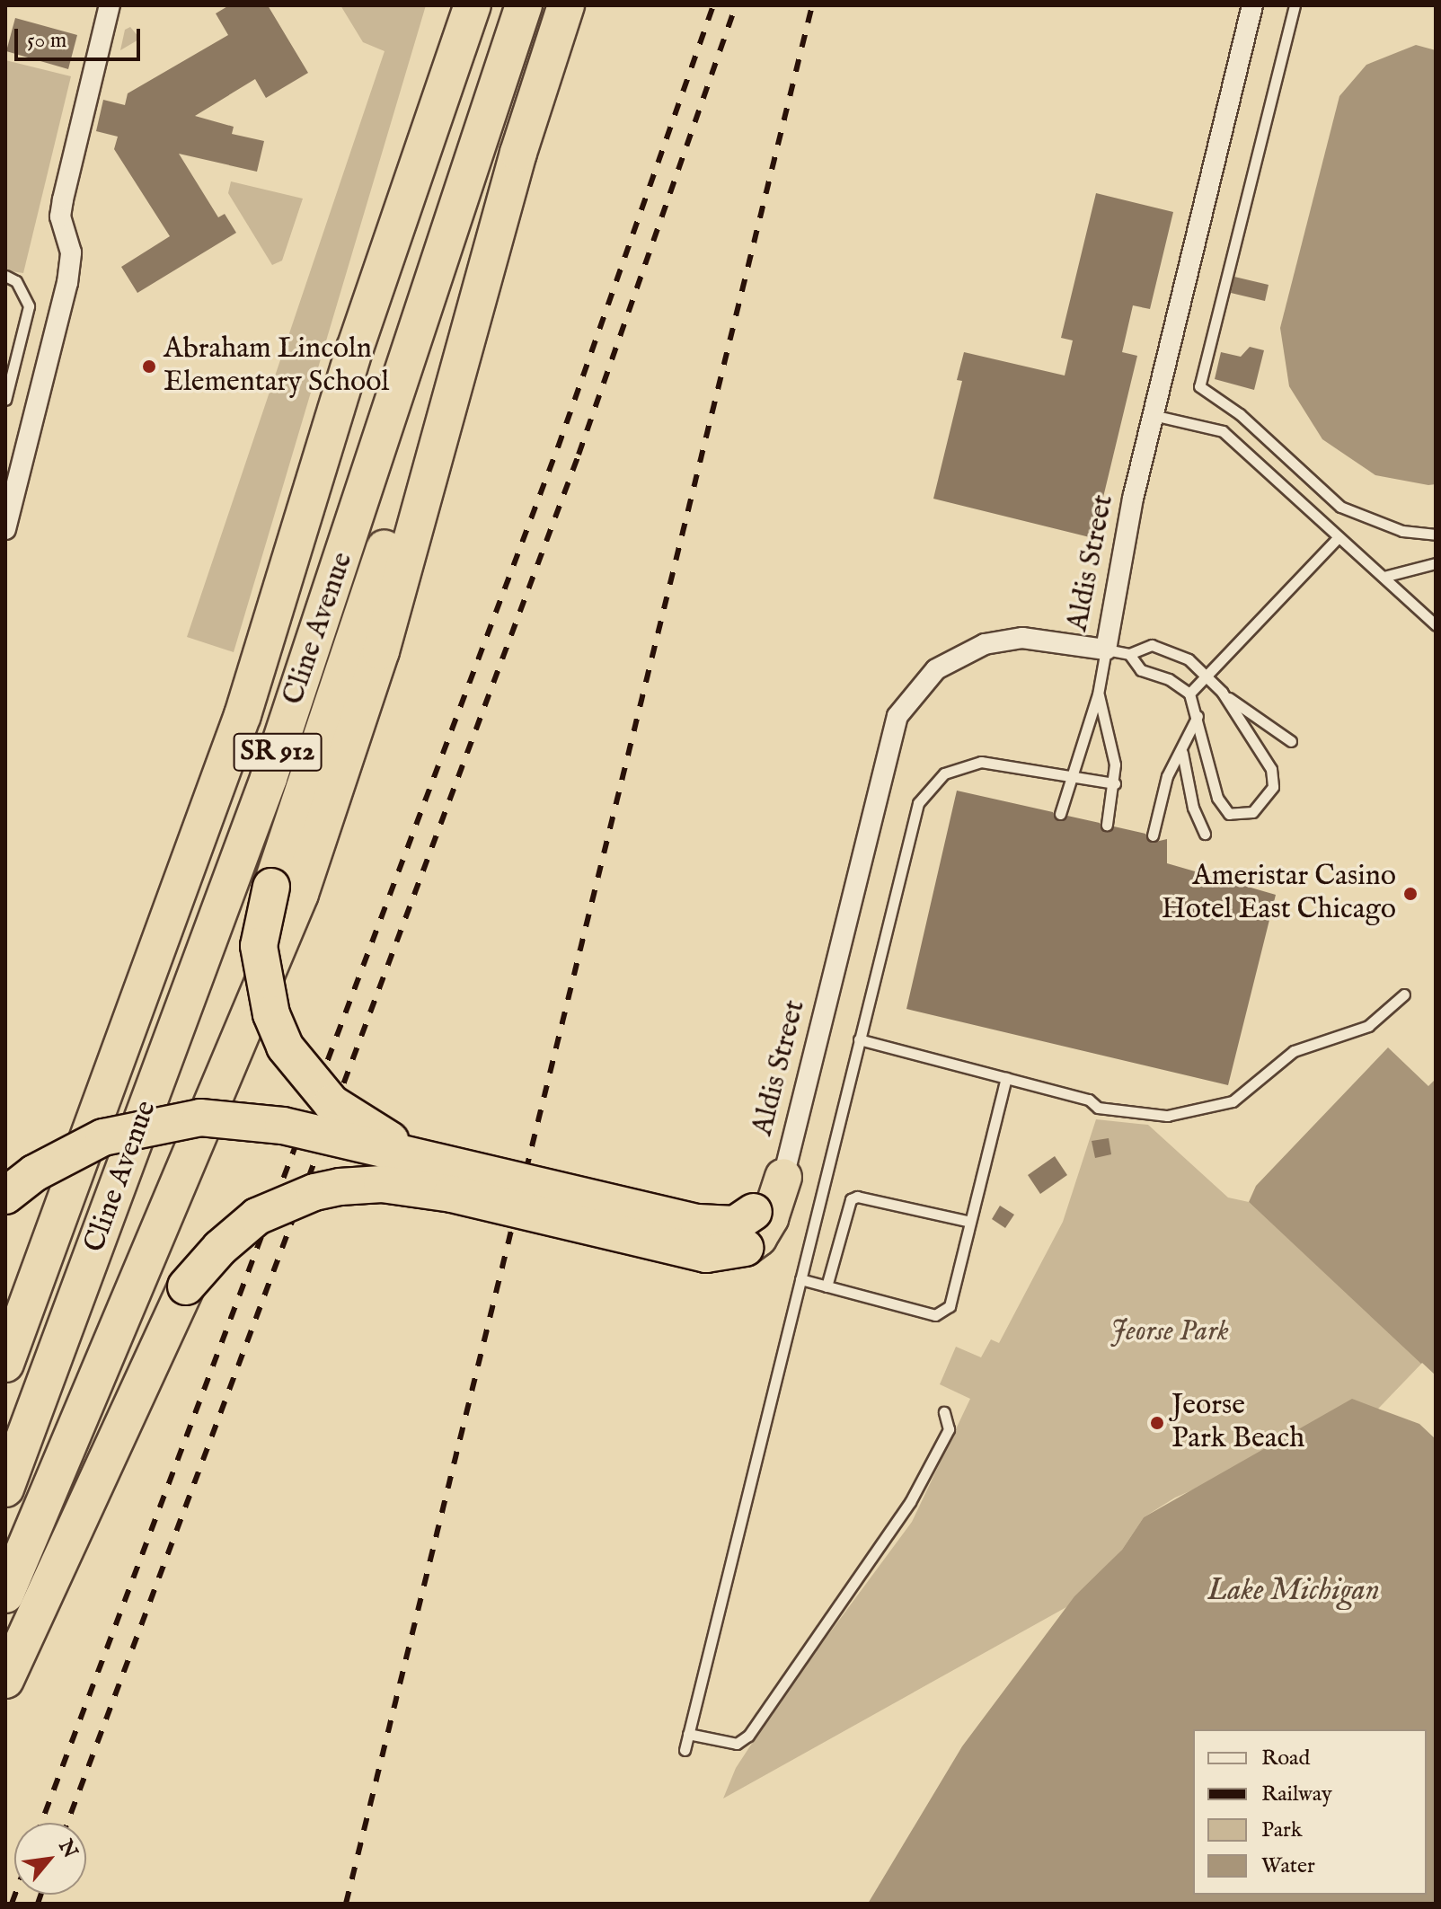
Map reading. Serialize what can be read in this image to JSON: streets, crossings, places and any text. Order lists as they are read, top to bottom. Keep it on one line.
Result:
{"streets":{"highway":["Cline Avenue","SR 912"],"street":["Aldis Street"]},"water":["Lake Michigan"],"parks":["Jeorse Park"],"places":["Abraham Lincoln Elementary School","Ameristar Casino Hotel East Chicago","Jeorse Park Beach"],"legend":["Road","Railway","Park","Water"],"scale_bar":"50 m","north":"top right"}
